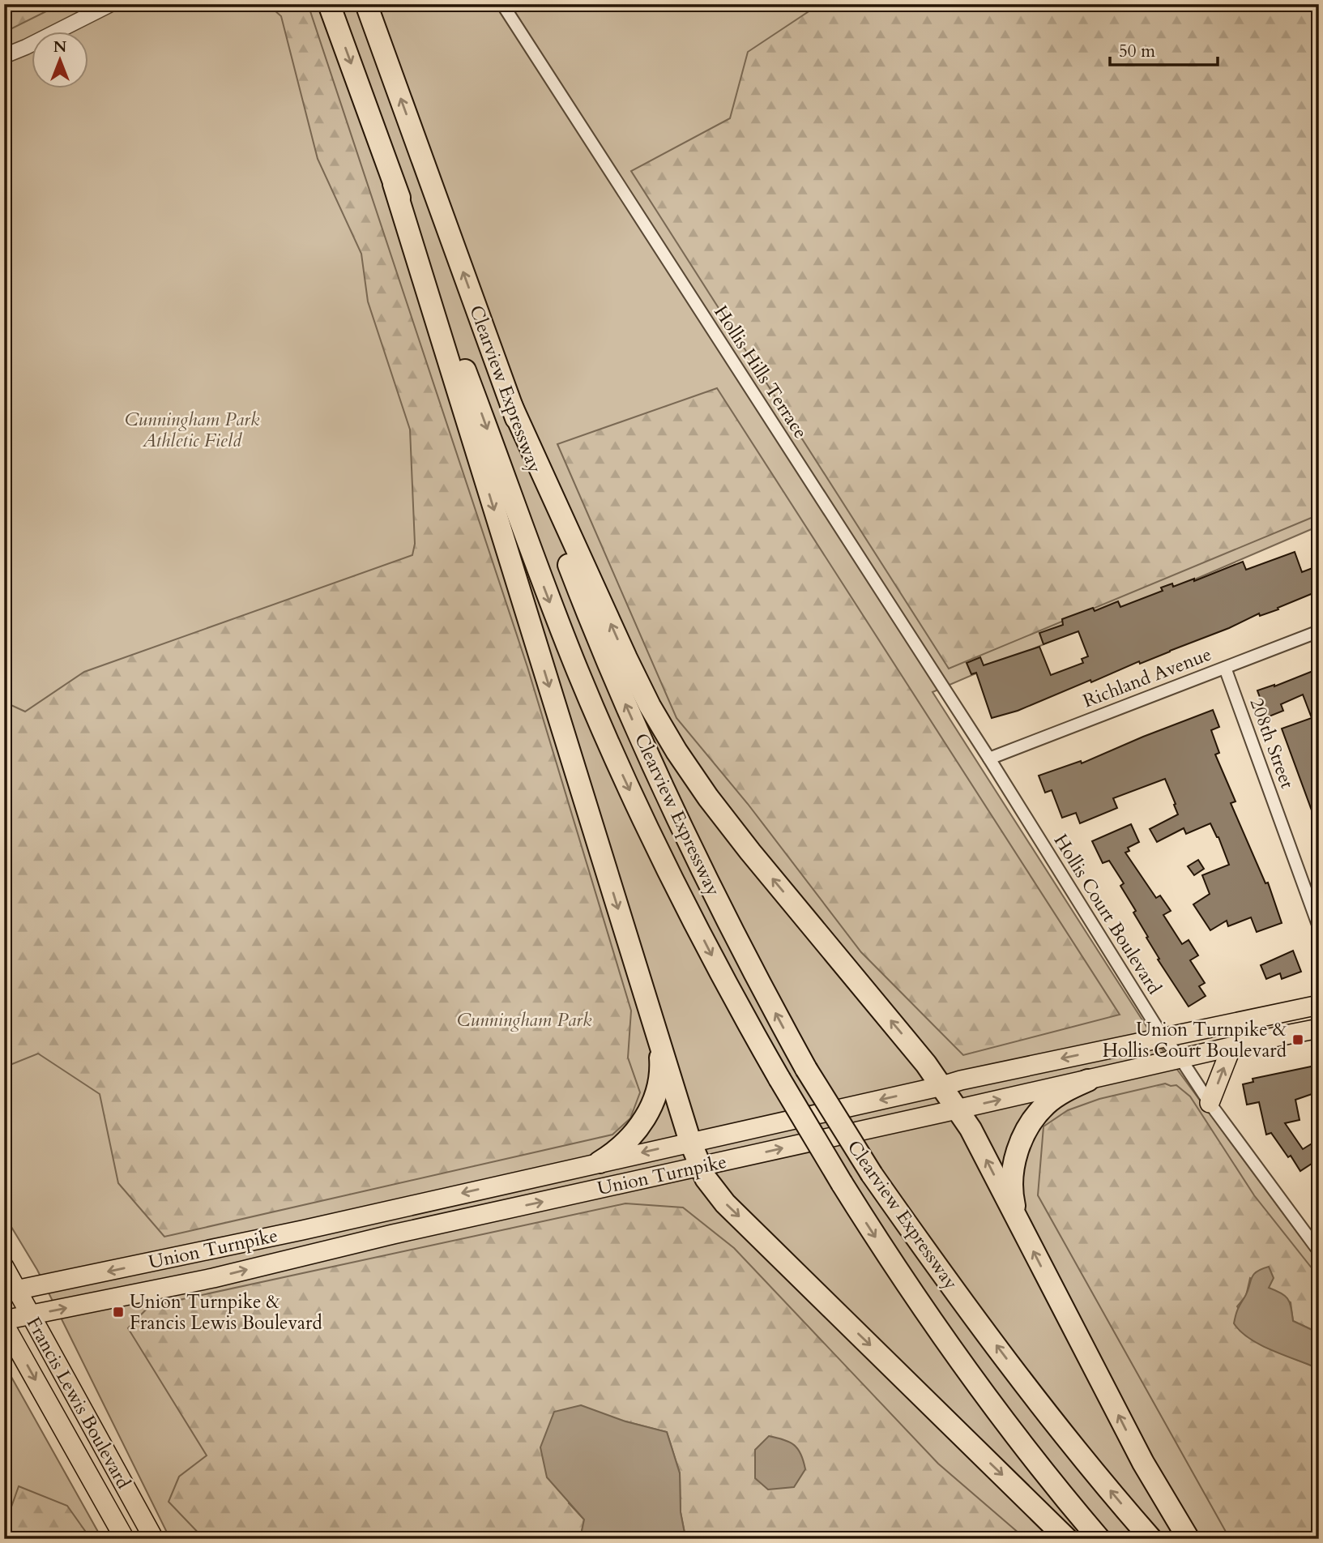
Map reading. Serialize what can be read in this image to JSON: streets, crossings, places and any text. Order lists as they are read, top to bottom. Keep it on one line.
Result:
{"streets":{"highway":["Clearview Expressway"],"main road":["Union Turnpike","Francis Lewis Boulevard"],"street":["Hollis Hills Terrace","Richland Avenue","208th Street","Hollis Court Boulevard"]},"crossings":[["Hollis Hills Terrace","Richland Avenue"],["Hollis Hills Terrace","Hollis Court Boulevard"],["Richland Avenue","208th Street"],["Richland Avenue","Hollis Court Boulevard"],["Hollis Court Boulevard","Union Turnpike"],["Union Turnpike","Francis Lewis Boulevard"]],"parks":["Cunningham Park Athletic Field","Cunningham Park"],"places":{"transit":["Union Turnpike & Hollis Court Boulevard","Union Turnpike & Francis Lewis Boulevard"]},"scale_bar":"50 m","north":"top"}
